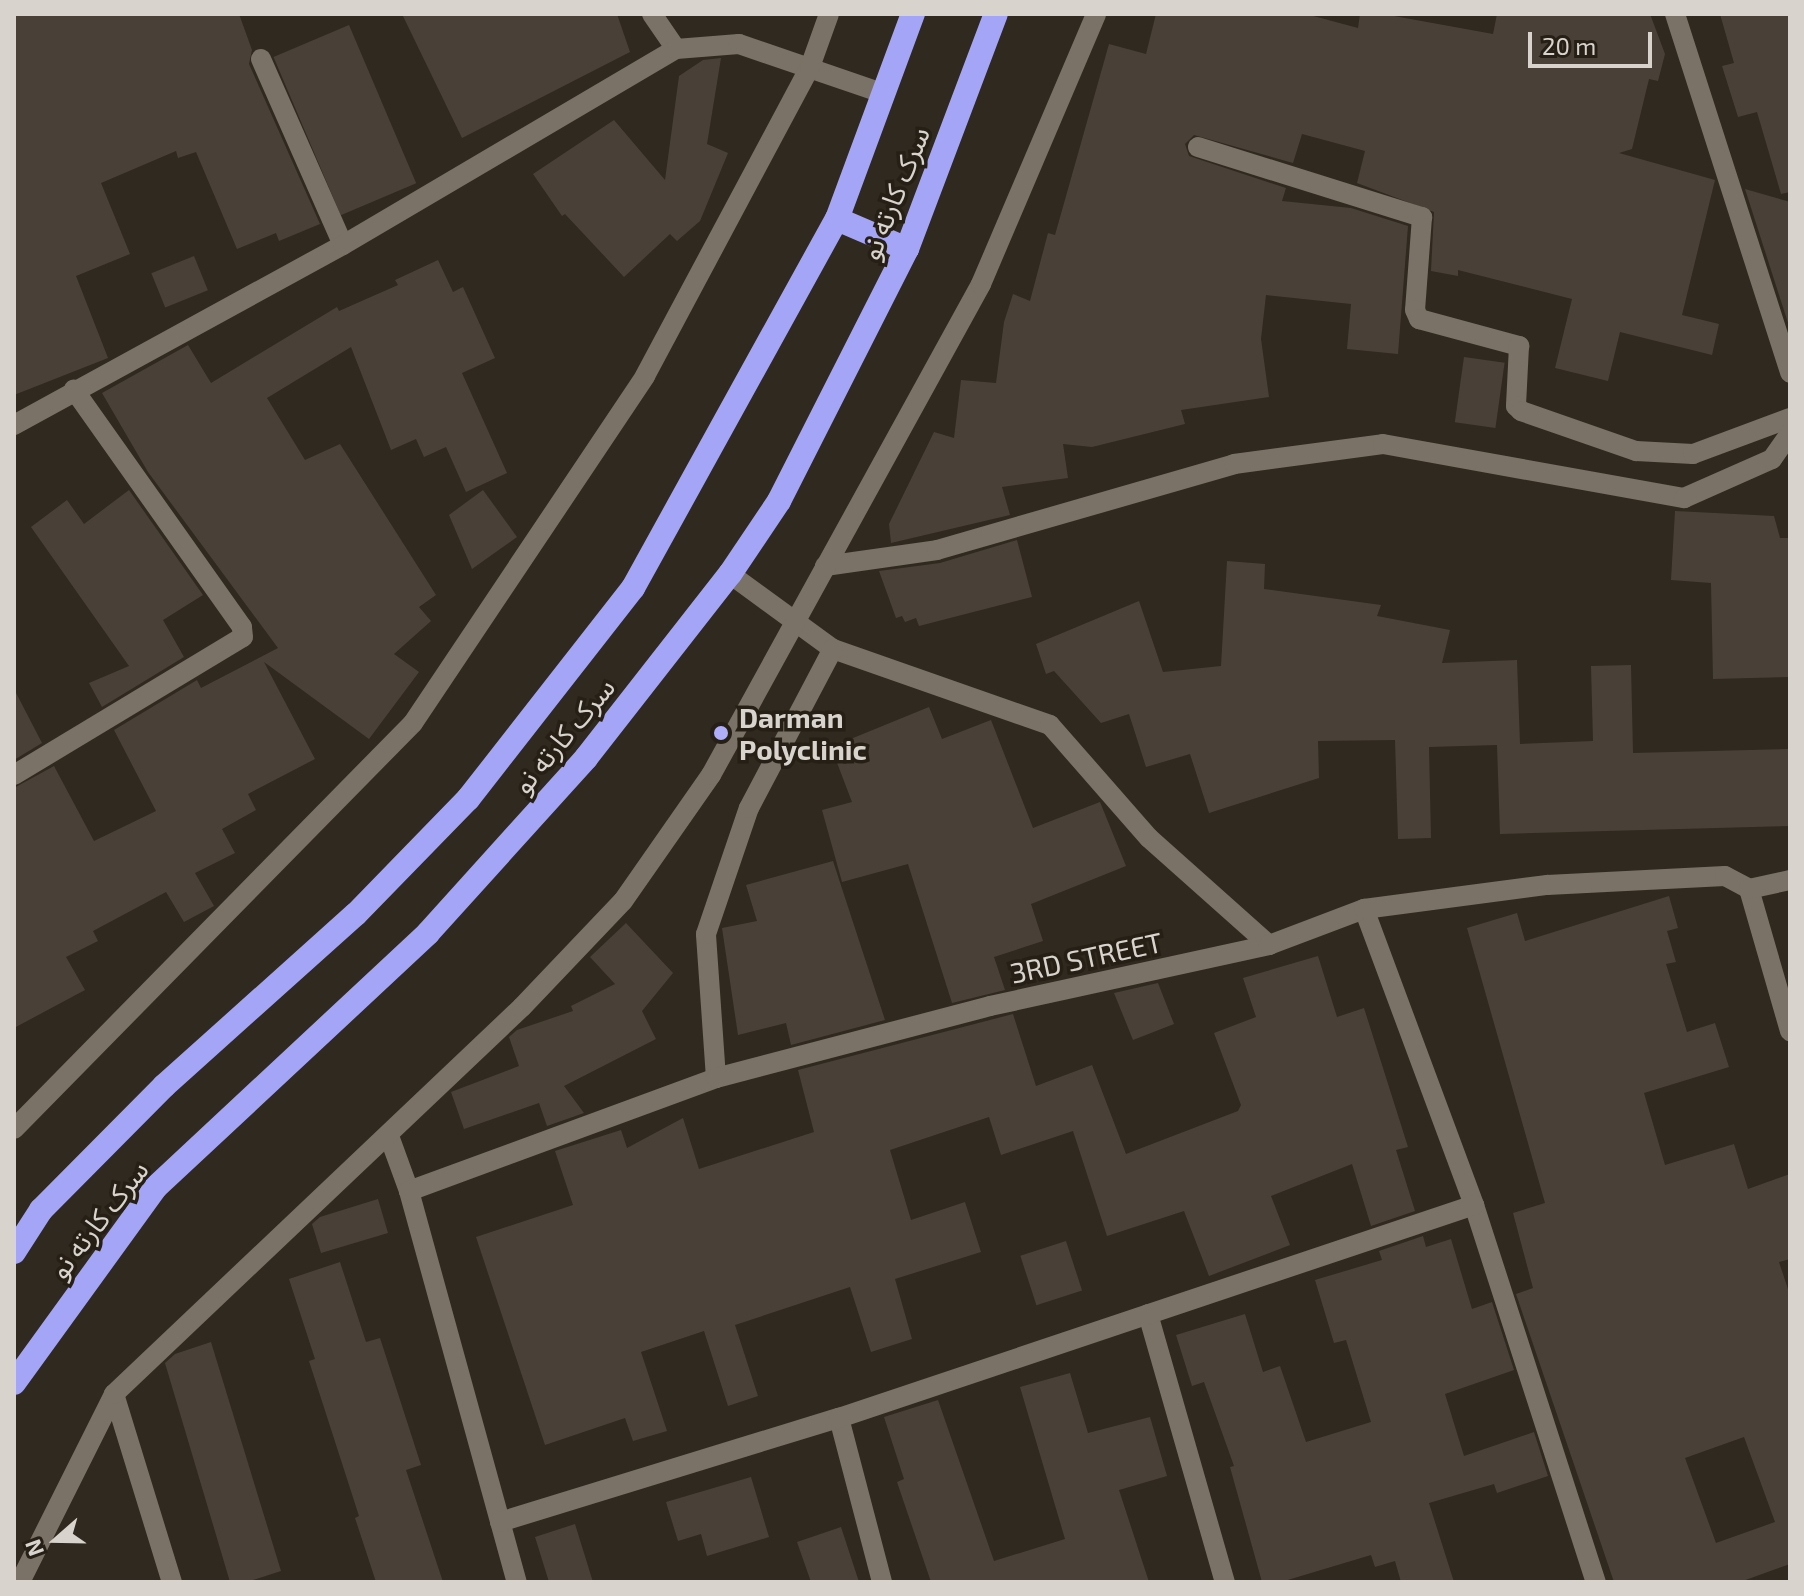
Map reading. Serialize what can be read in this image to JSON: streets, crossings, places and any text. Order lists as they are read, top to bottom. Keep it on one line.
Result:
{"streets":{"highway":["سرک کارته نو"],"street":["3RD STREET"]},"places":["Darman Polyclinic"],"scale_bar":"20 m","north":"left"}
